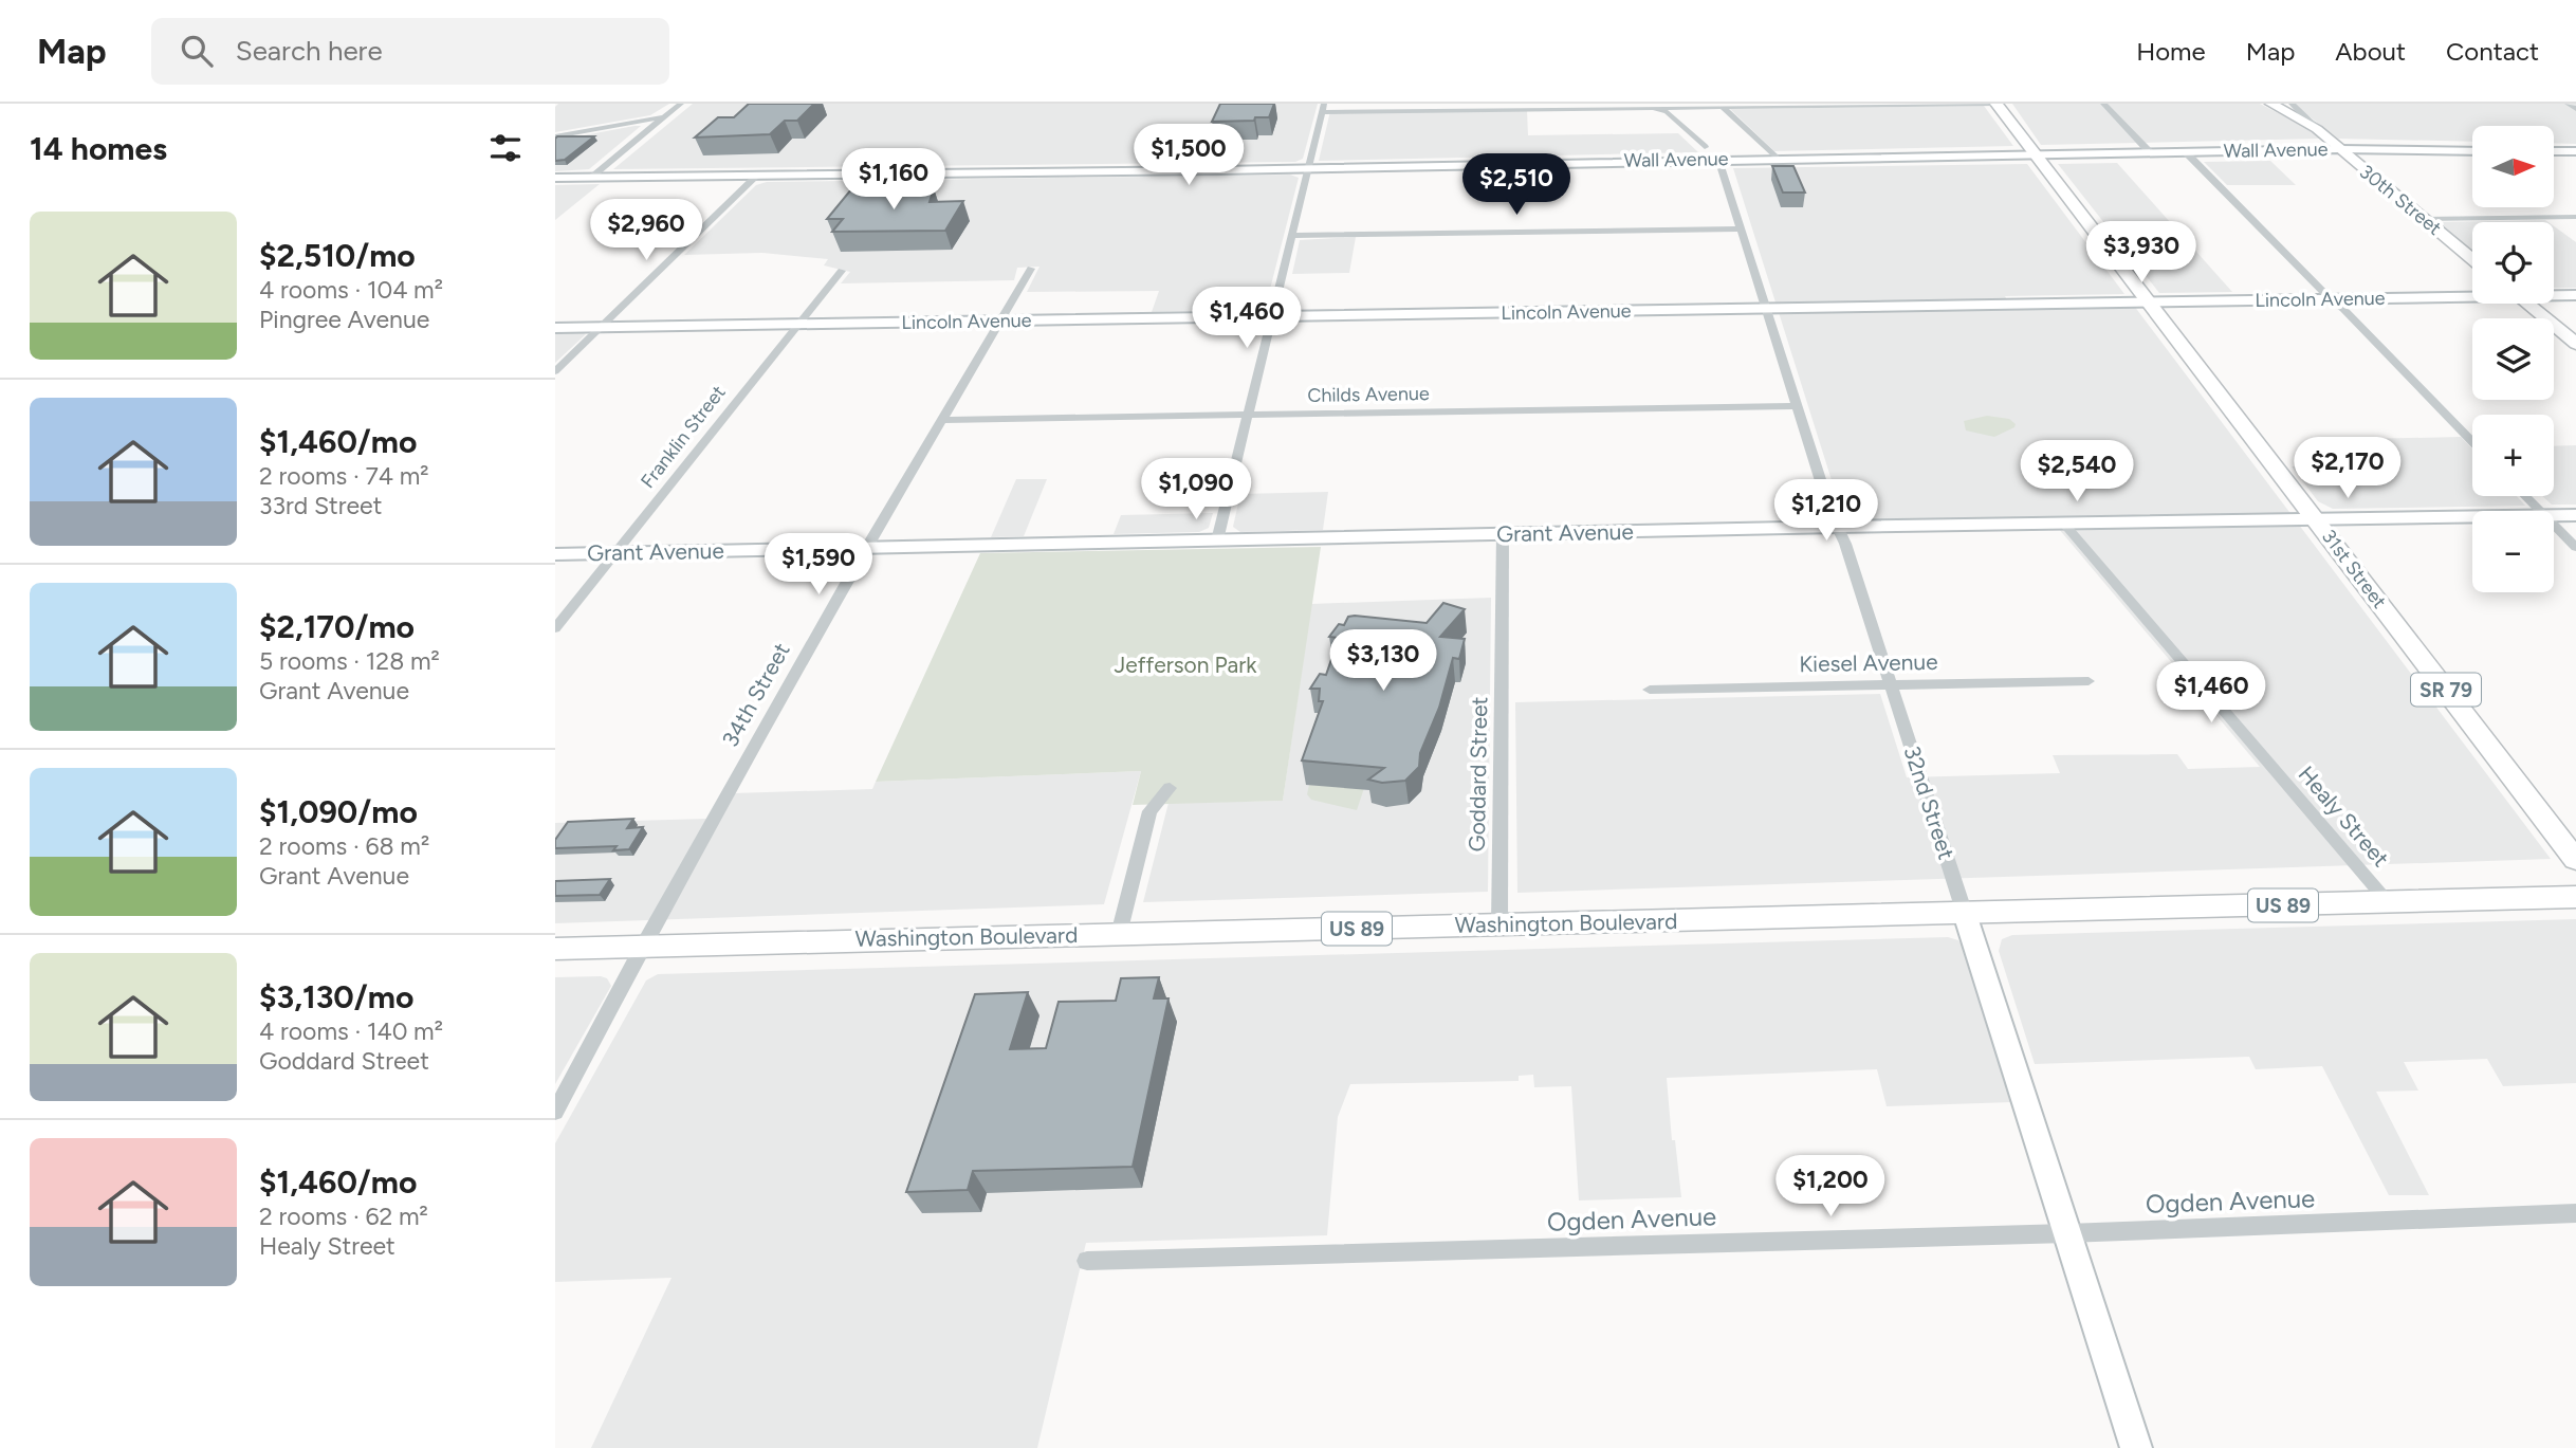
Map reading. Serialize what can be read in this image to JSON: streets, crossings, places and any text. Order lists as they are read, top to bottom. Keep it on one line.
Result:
{"streets":{"main road":["30th Street","31st Street","SR 79","US 89","Washington Boulevard"],"street":["Wall Avenue","Lincoln Avenue","Childs Avenue","Franklin Street","Grant Avenue","Kiesel Avenue","34th Street","Goddard Street","32nd Street","Healy Street","Ogden Avenue"]},"crossings":[["Wall Avenue","30th Street"],["Wall Avenue","31st Street"],["Wall Avenue","32nd Street"],["Lincoln Avenue","Franklin Street"],["Lincoln Avenue","31st Street"],["Lincoln Avenue","34th Street"],["Lincoln Avenue","32nd Street"],["Childs Avenue","34th Street"],["Childs Avenue","32nd Street"],["Franklin Street","Grant Avenue"],["Grant Avenue","31st Street"],["Grant Avenue","34th Street"],["Grant Avenue","Goddard Street"],["Grant Avenue","32nd Street"],["Grant Avenue","Healy Street"],["Kiesel Avenue","32nd Street"],["34th Street","Washington Boulevard"],["Goddard Street","Washington Boulevard"],["32nd Street","Washington Boulevard"],["32nd Street","Ogden Avenue"],["Healy Street","Washington Boulevard"]],"parks":["Jefferson Park"],"north":"right","page":{"header":"Map","search":"Search here","nav":["Home","Map","About","Contact"],"heading":"14 homes","price":["$1,500","$1,160","$2,510","$2,960","$3,930","$1,460","$2,170","$2,540","$1,090","$1,210","$1,590","$3,130","$1,460","$1,200"],"map_buttons":["+","−"],"list":[{"name":"$2,510/mo","note":"4 rooms · 104 m² · Pingree Avenue"},{"name":"$1,460/mo","note":"2 rooms · 74 m² · 33rd Street"},{"name":"$2,170/mo","note":"5 rooms · 128 m² · Grant Avenue"},{"name":"$1,090/mo","note":"2 rooms · 68 m² · Grant Avenue"},{"name":"$3,130/mo","note":"4 rooms · 140 m² · Goddard Street"},{"name":"$1,460/mo","note":"2 rooms · 62 m² · Healy Street"}]}}
